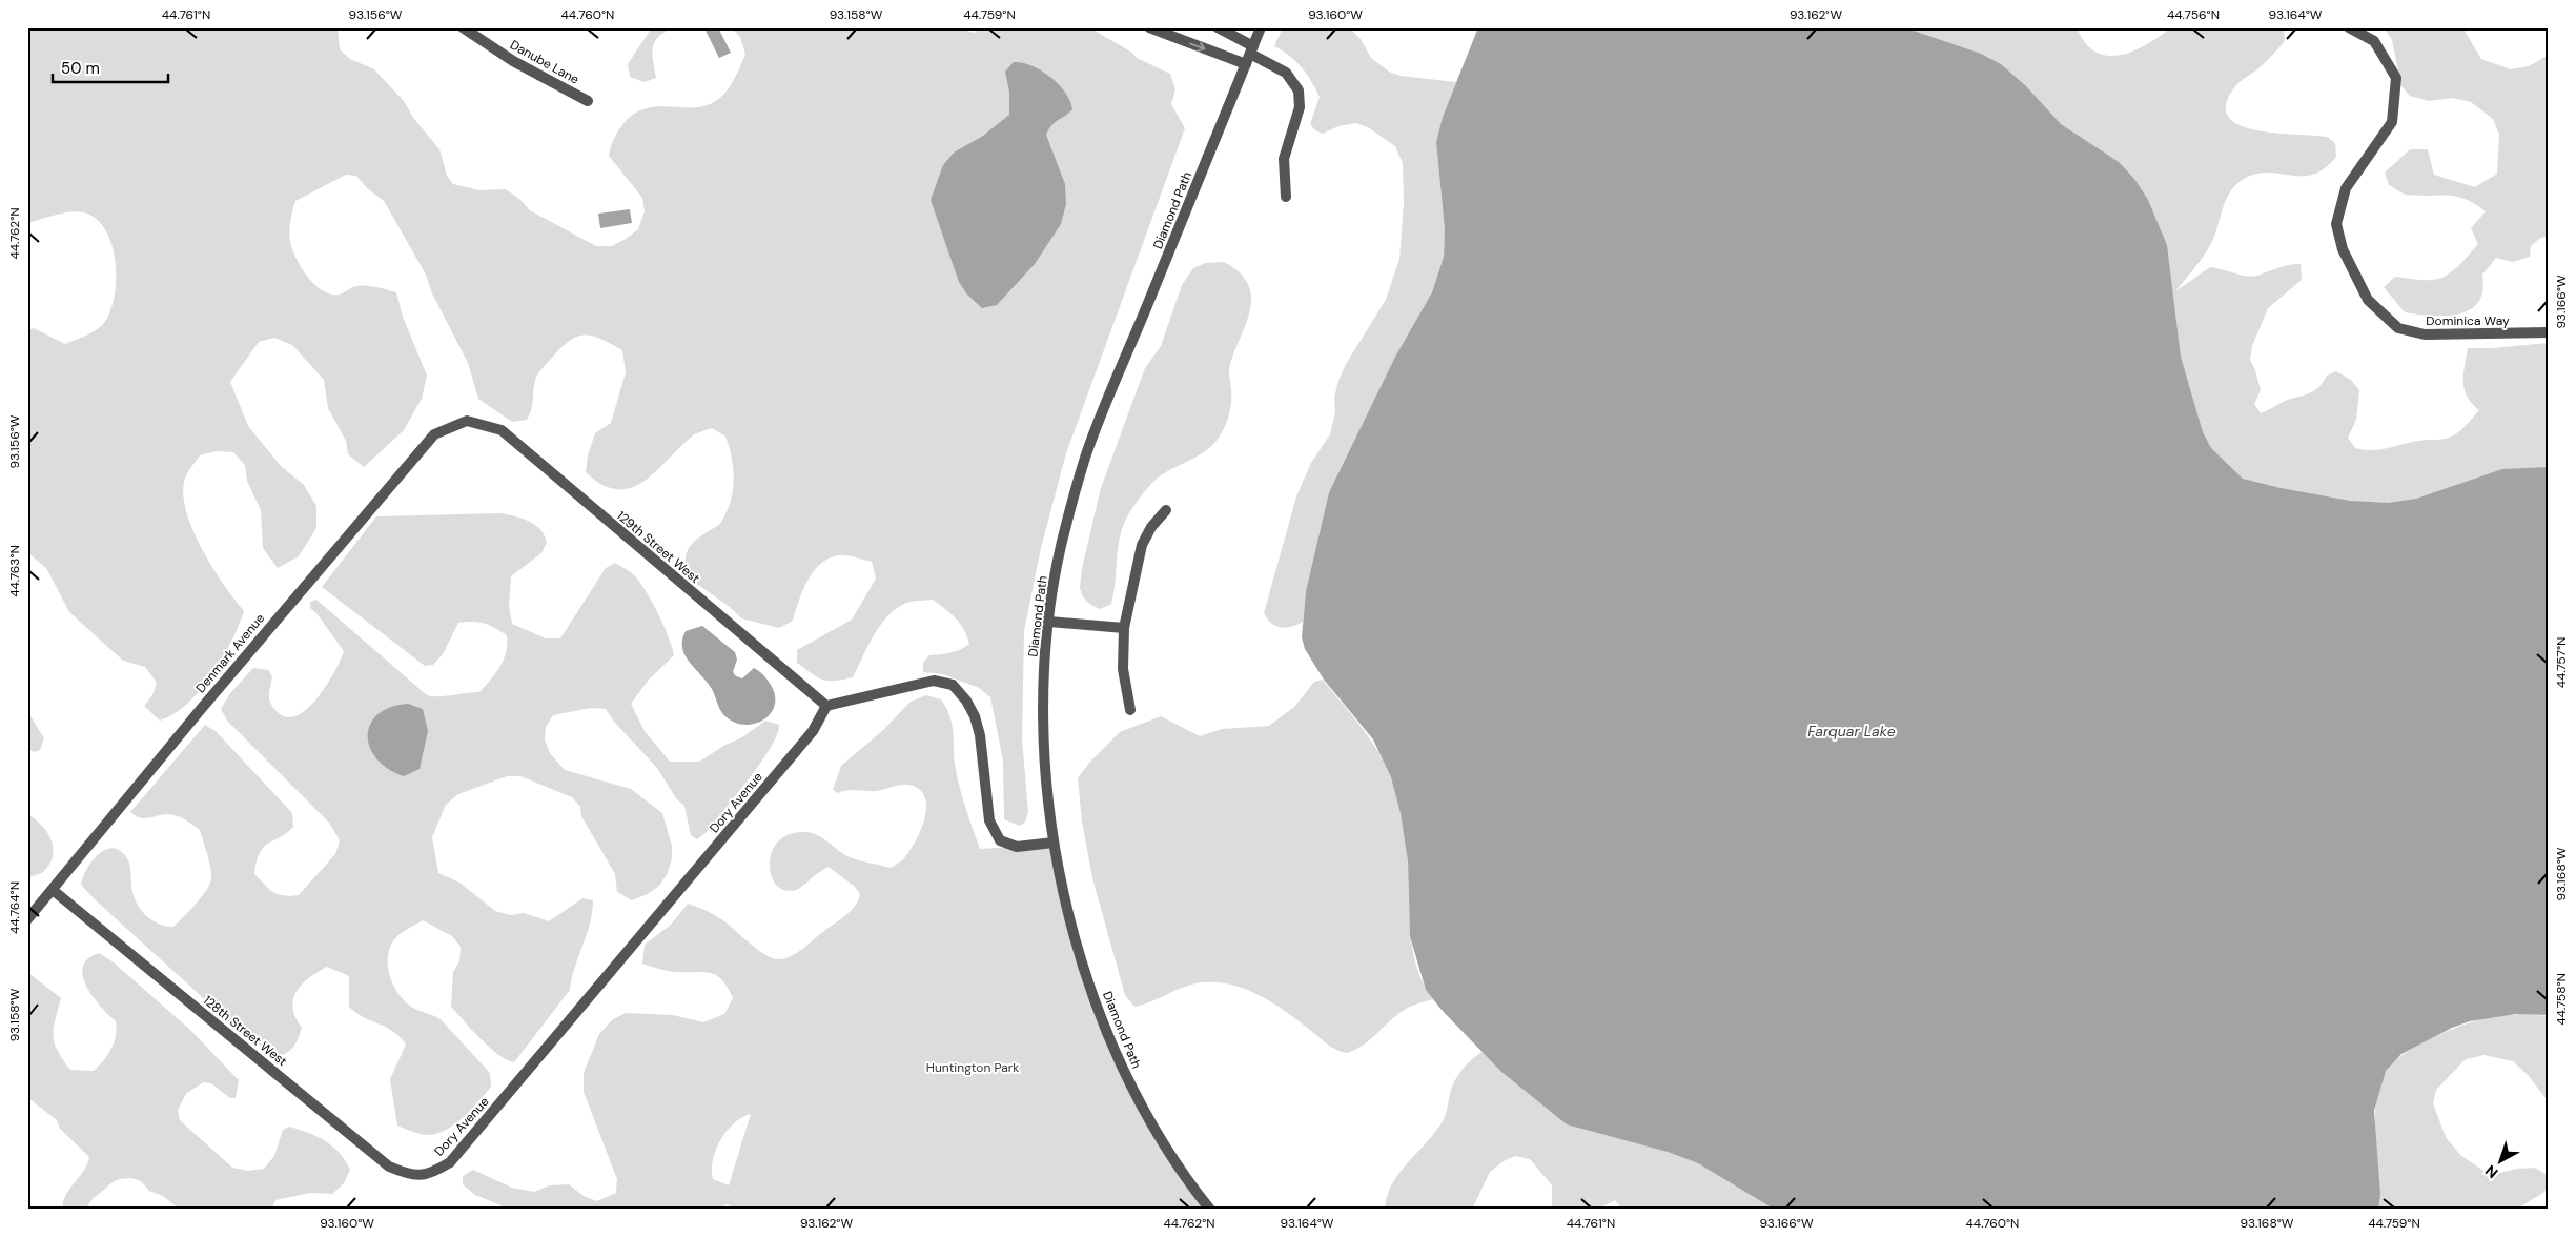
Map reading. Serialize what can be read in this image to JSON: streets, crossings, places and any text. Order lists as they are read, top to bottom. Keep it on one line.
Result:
{"streets":{"street":["Danube Lane","Diamond Path","Dominica Way","129th Street West","Denmark Avenue","Dory Avenue","128th Street West"]},"crossings":[["129th Street West","Denmark Avenue"],["129th Street West","Dory Avenue"],["Denmark Avenue","128th Street West"],["Dory Avenue","128th Street West"]],"water":["Farquar Lake"],"parks":["Huntington Park"],"scale_bar":"50 m","north":"bottom left","coordinates":["44.761°N","93.156°W","44.760°N","93.158°W","44.759°N","93.160°W","93.162°W","44.756°N","93.164°W","44.762°N","93.166°W","44.763°N","44.757°N","93.168°W","44.764°N","44.758°N"]}
